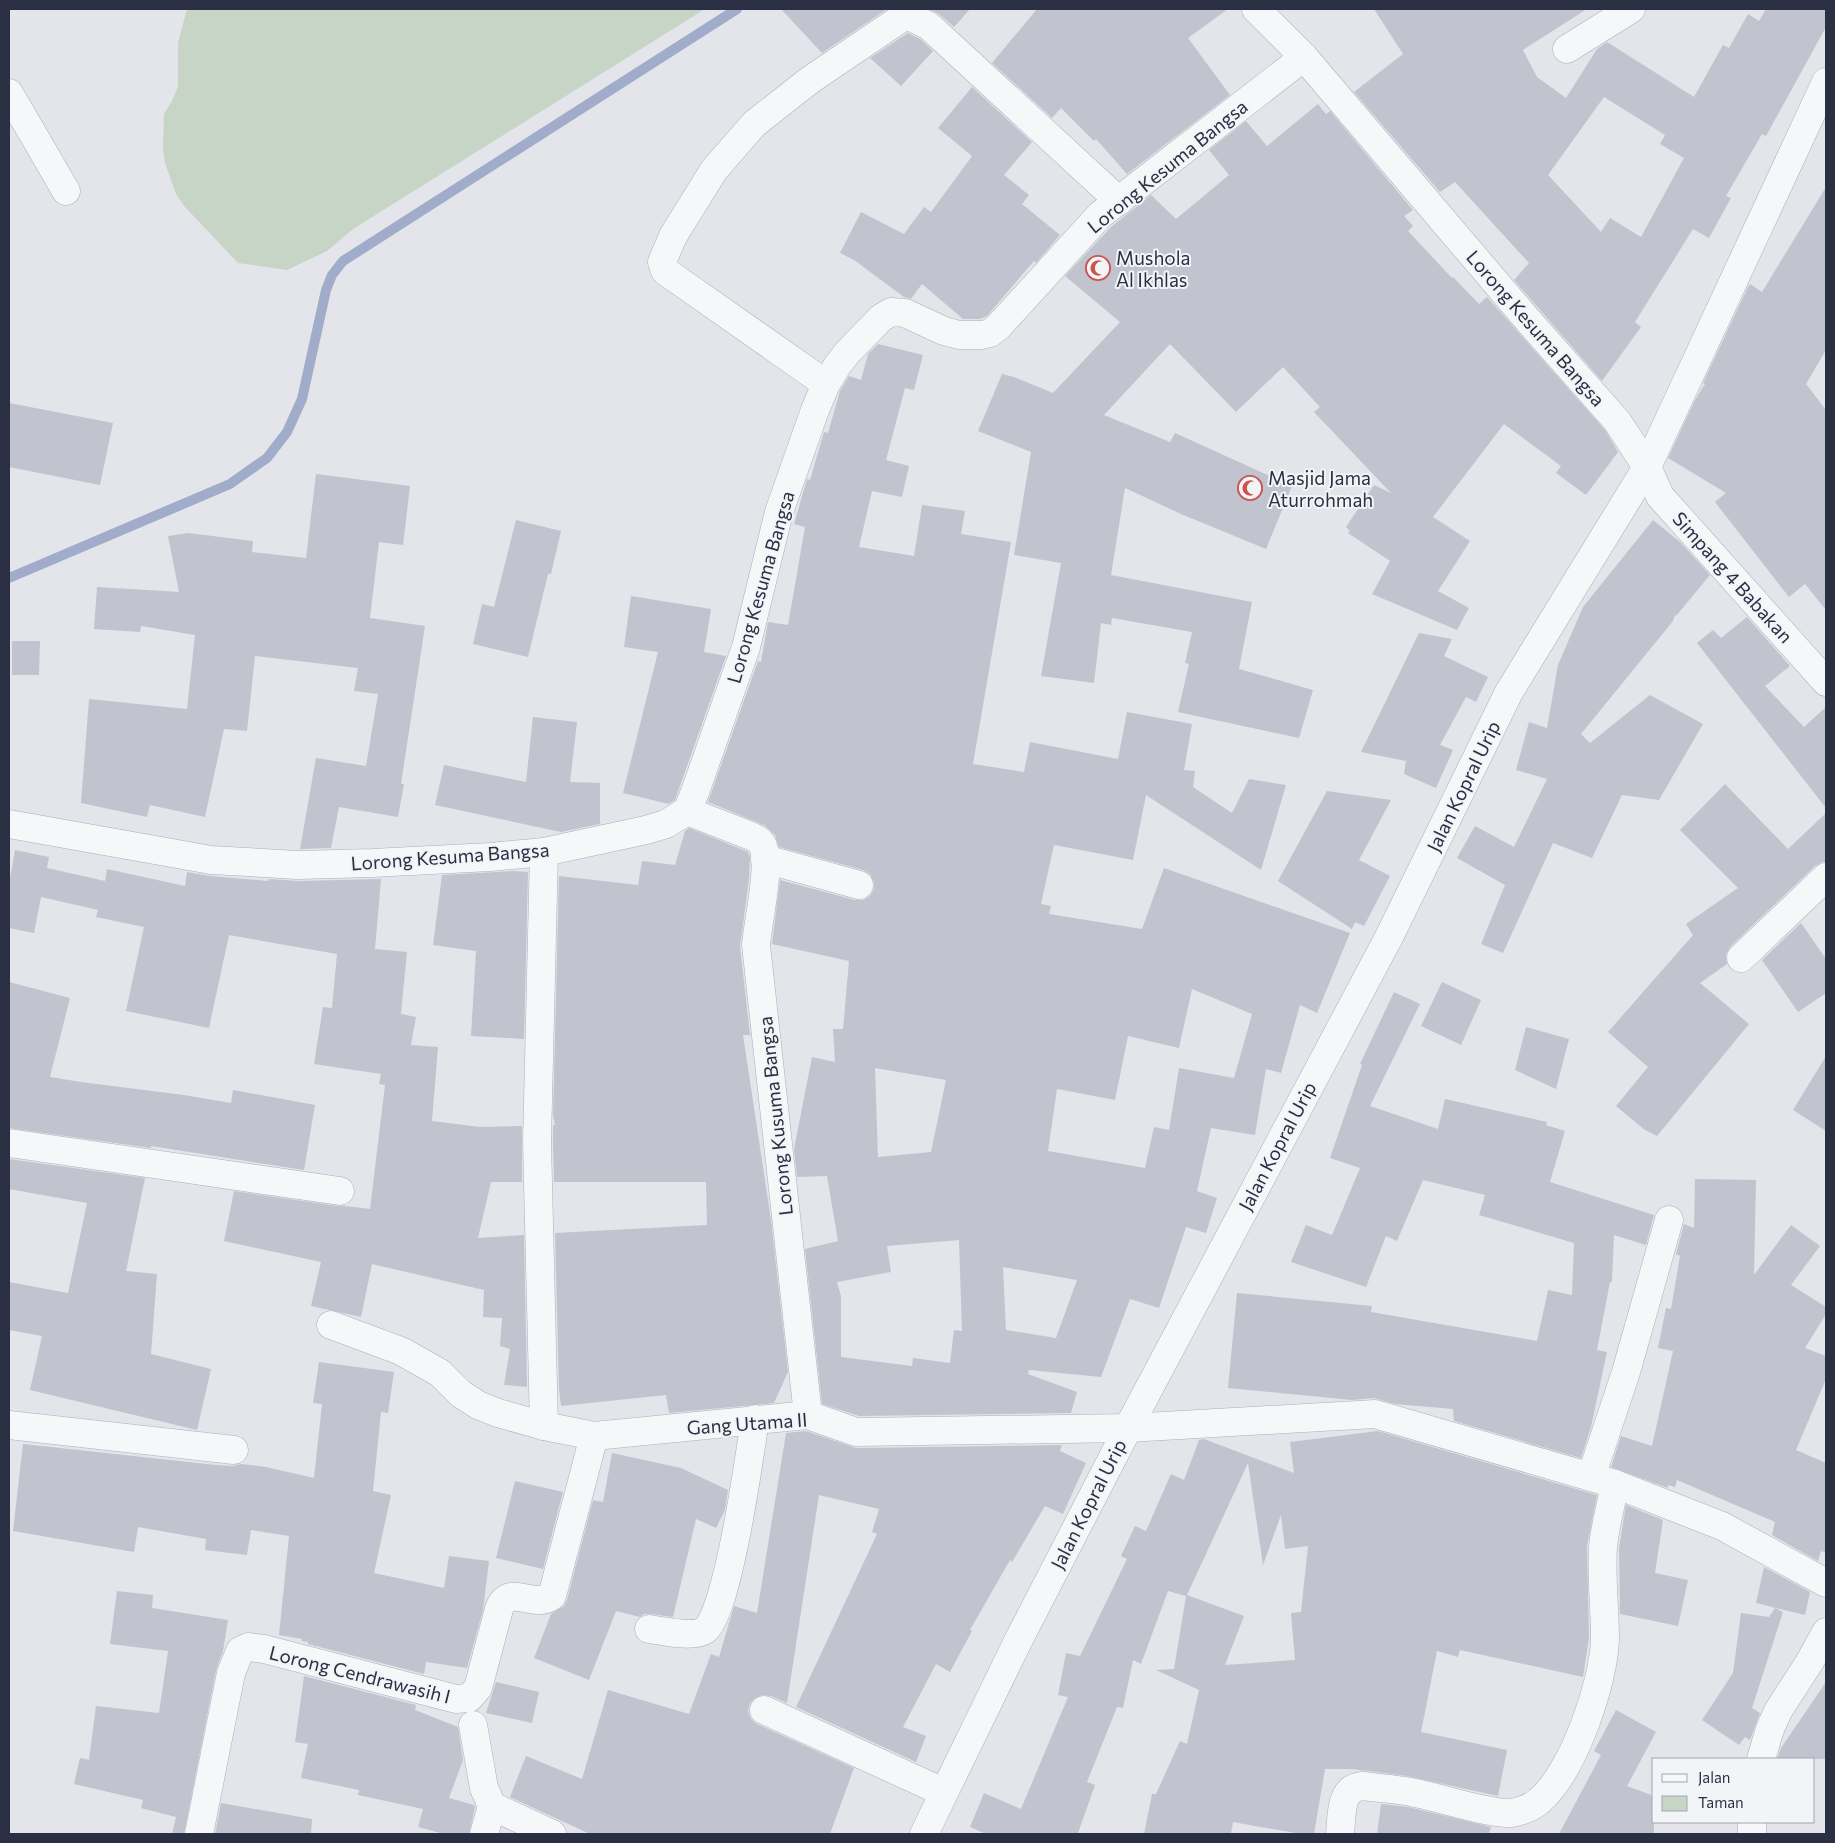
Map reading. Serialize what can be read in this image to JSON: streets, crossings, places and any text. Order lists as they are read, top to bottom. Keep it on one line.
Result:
{"streets":{"street":["Lorong Kesuma Bangsa","Simpang 4 Babakan","Jalan Kopral Urip","Lorong Kusuma Bangsa","Gang Utama II","Lorong Cendrawasih I"]},"crossings":[["Lorong Kesuma Bangsa","Simpang 4 Babakan"],["Lorong Kesuma Bangsa","Jalan Kopral Urip"],["Simpang 4 Babakan","Jalan Kopral Urip"],["Jalan Kopral Urip","Gang Utama II"],["Lorong Kusuma Bangsa","Gang Utama II"],["Gang Utama II","Lorong Cendrawasih I"]],"places":{"mosque":["Mushola Al Ikhlas","Masjid Jama Aturrohmah"]},"legend":["Jalan","Taman"]}
